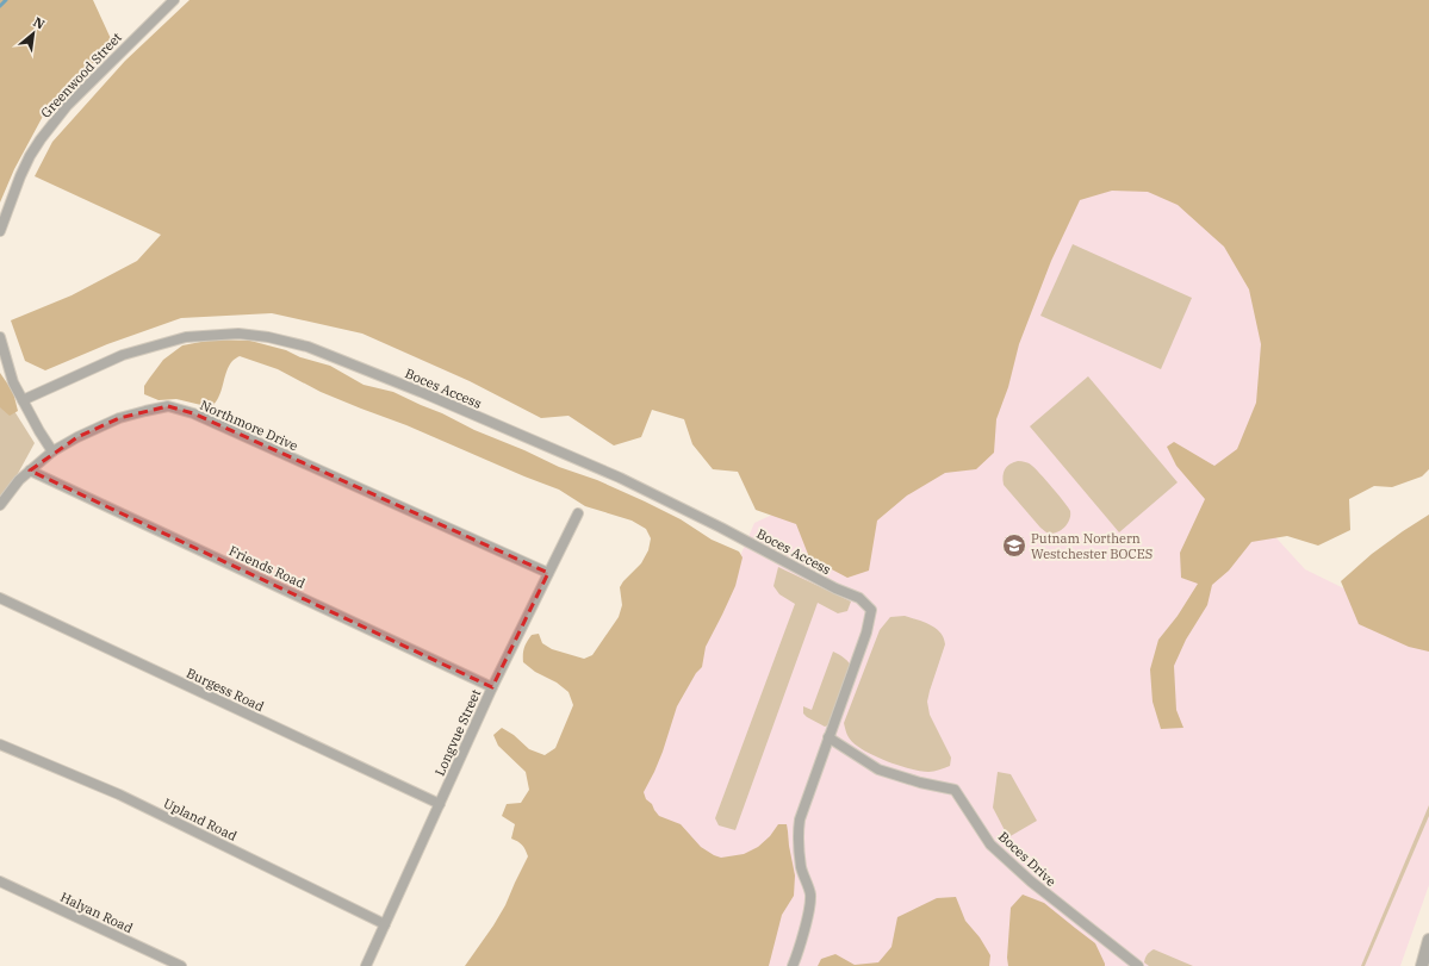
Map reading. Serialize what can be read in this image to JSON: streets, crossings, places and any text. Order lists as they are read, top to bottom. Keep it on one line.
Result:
{"streets":{"street":["Greenwood Street","Boces Access","Northmore Drive","Friends Road","Burgess Road","Longvue Street","Upland Road","Boces Drive","Halyan Road"]},"crossings":[["Boces Access","Boces Drive"],["Northmore Drive","Friends Road"],["Northmore Drive","Longvue Street"],["Friends Road","Longvue Street"],["Burgess Road","Longvue Street"],["Longvue Street","Upland Road"]],"places":{"school or university":["Putnam Northern Westchester BOCES"]},"north":"top right"}
